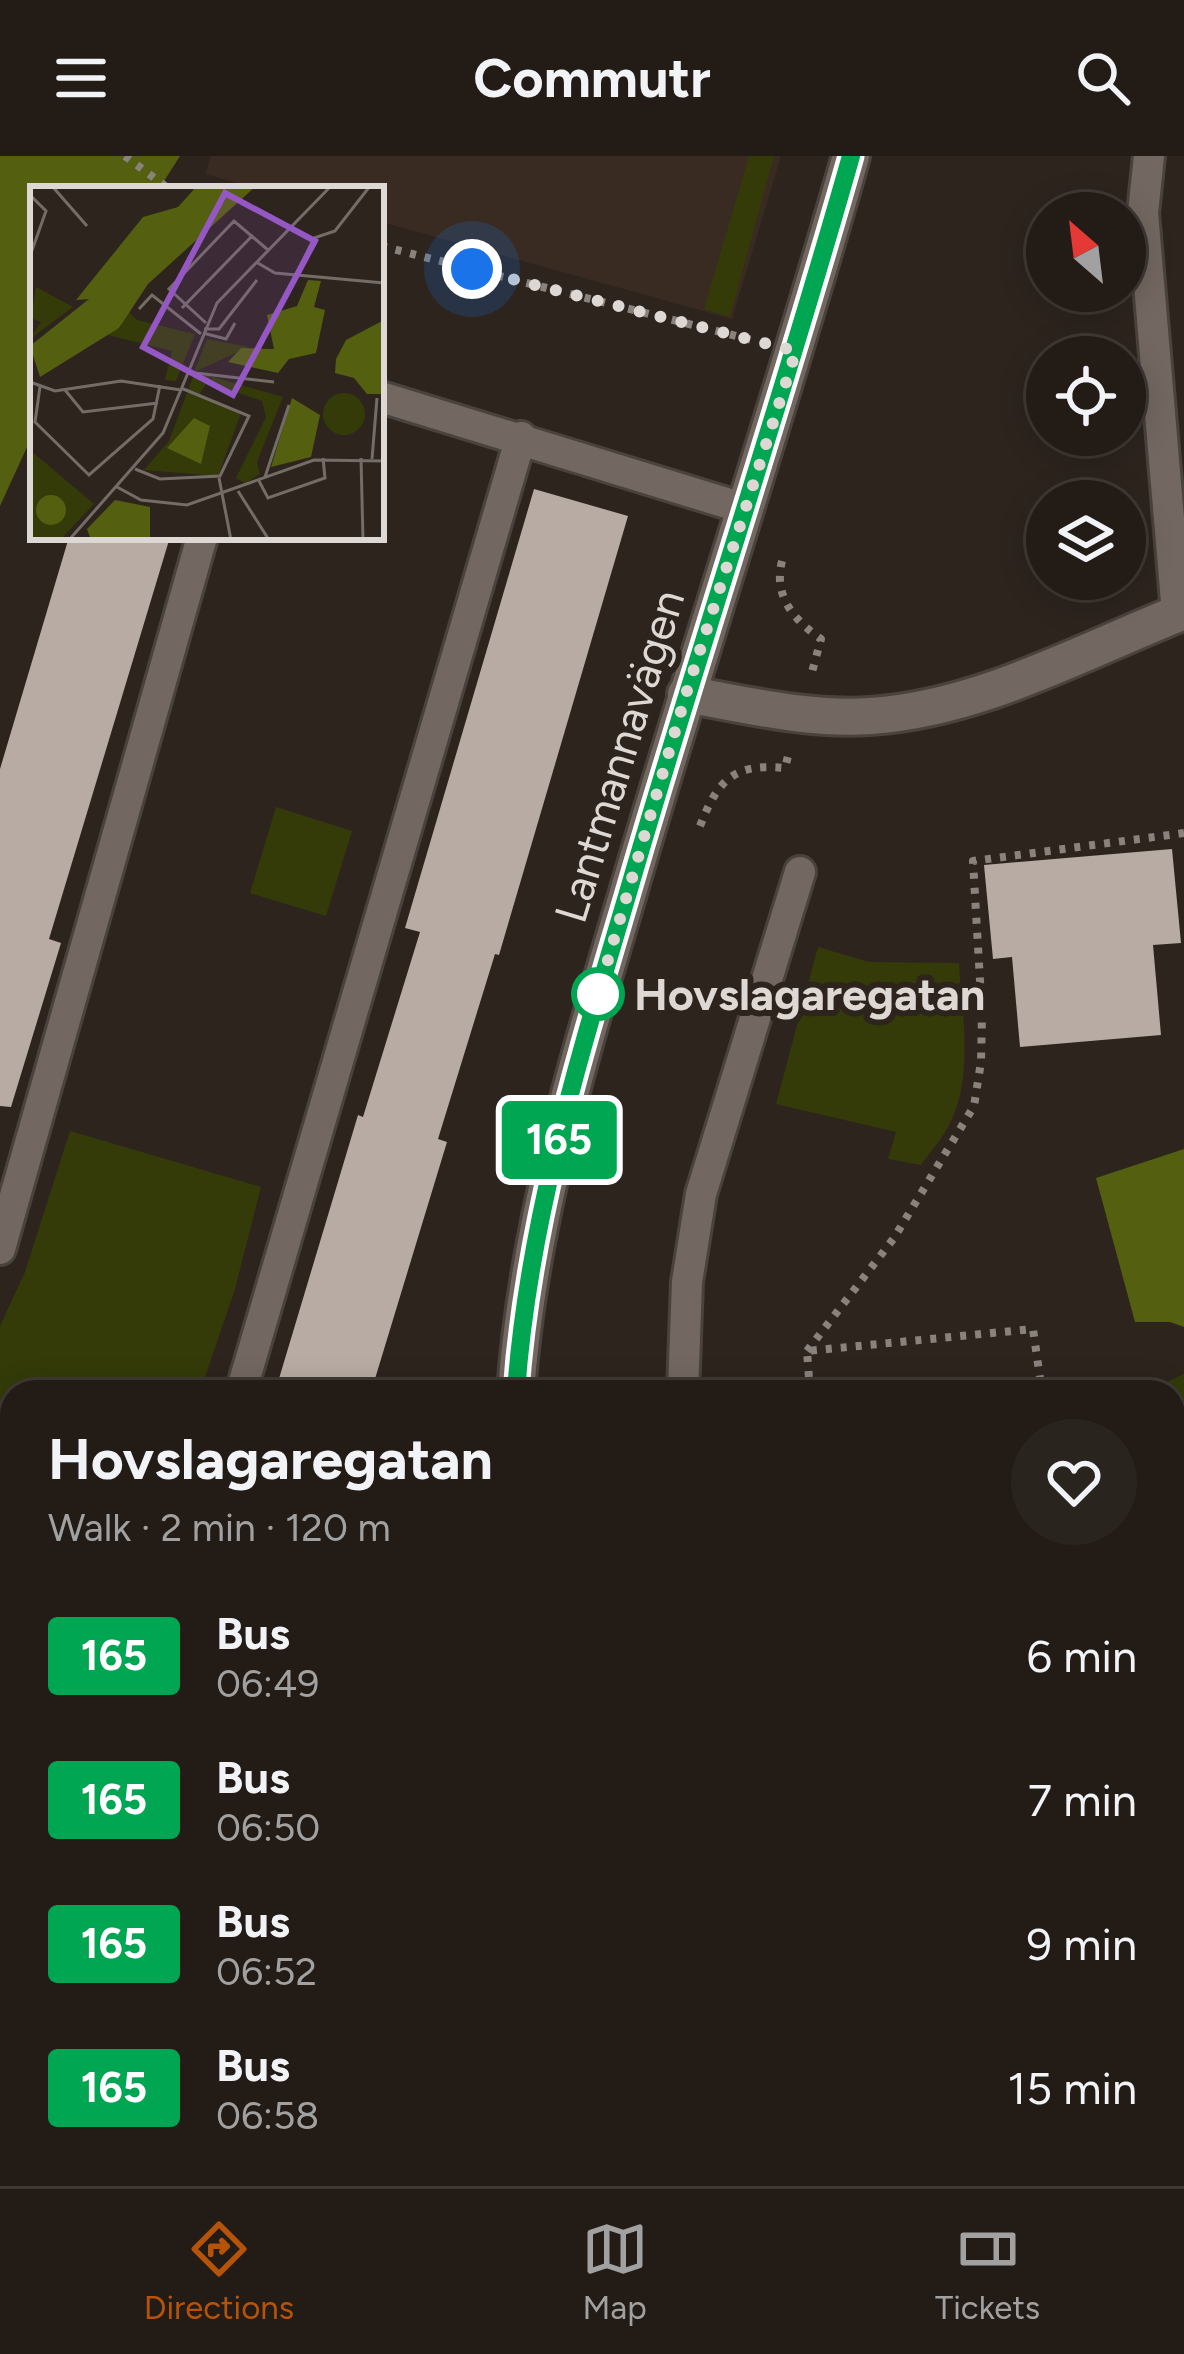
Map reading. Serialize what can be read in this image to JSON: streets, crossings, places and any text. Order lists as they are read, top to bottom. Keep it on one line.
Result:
{"streets":{"street":["Lantmannavägen"]},"places":["Hovslagaregatan"],"lines":["bus line 165"],"north":"top left","page":{"header":"Commutr","on_map":"165","heading":["Hovslagaregatan","Walk · 2 min · 120 m"],"list":[{"mark":"165","name":"Bus","note":"06:49","value":"6 min"},{"mark":"165","name":"Bus","note":"06:50","value":"7 min"},{"mark":"165","name":"Bus","note":"06:52","value":"9 min"},{"mark":"165","name":"Bus","note":"06:58","value":"15 min"}],"tabs":["Directions","Map","Tickets"]}}
